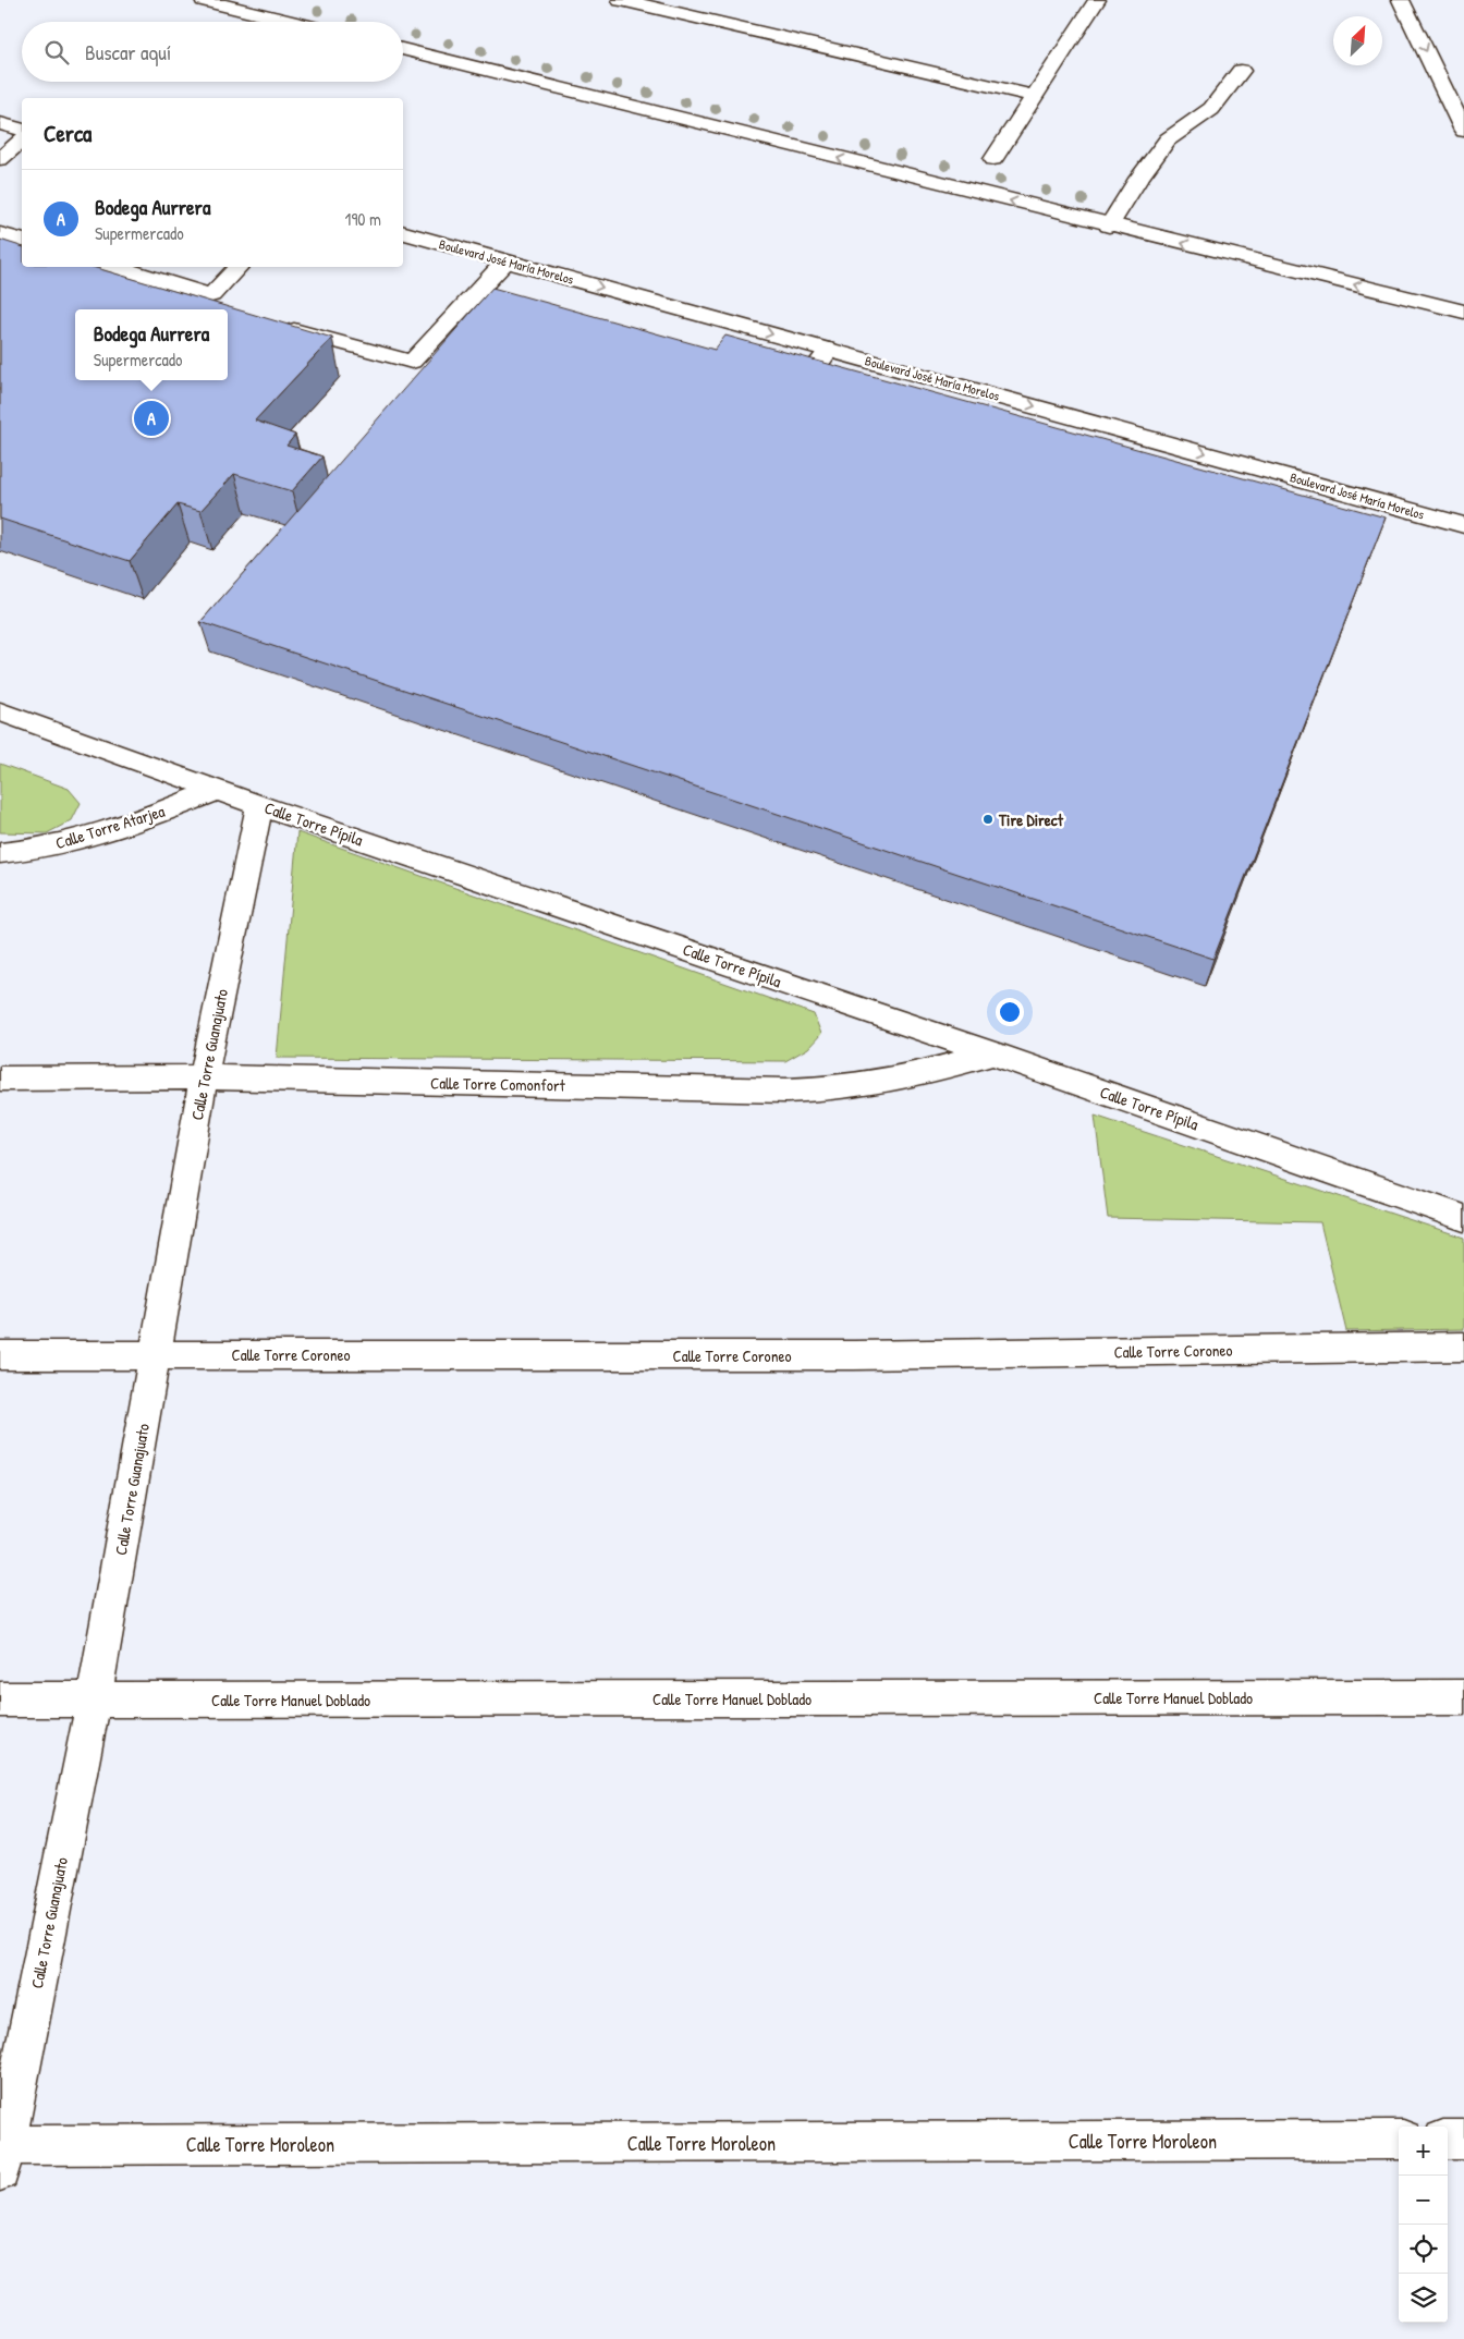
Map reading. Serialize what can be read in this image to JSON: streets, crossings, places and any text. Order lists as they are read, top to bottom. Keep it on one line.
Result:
{"streets":{"street":["Boulevard José María Morelos","Calle Torre Pípila","Calle Torre Atarjea","Calle Torre Guanajuato","Calle Torre Comonfort","Calle Torre Coroneo","Calle Torre Manuel Doblado","Calle Torre Moroleon"]},"crossings":[["Calle Torre Pípila","Calle Torre Atarjea"],["Calle Torre Pípila","Calle Torre Guanajuato"],["Calle Torre Pípila","Calle Torre Comonfort"],["Calle Torre Guanajuato","Calle Torre Comonfort"],["Calle Torre Guanajuato","Calle Torre Coroneo"],["Calle Torre Guanajuato","Calle Torre Manuel Doblado"],["Calle Torre Guanajuato","Calle Torre Moroleon"]],"places":["Tire Direct"],"north":"top right","page":{"search":"Buscar aquí","heading":"Cerca","list":[{"mark":"A","name":"Bodega Aurrera","note":"Supermercado","value":"190 m"}],"popup":["Bodega Aurrera","Supermercado"],"pins":"A","map_buttons":["+","−"]}}
